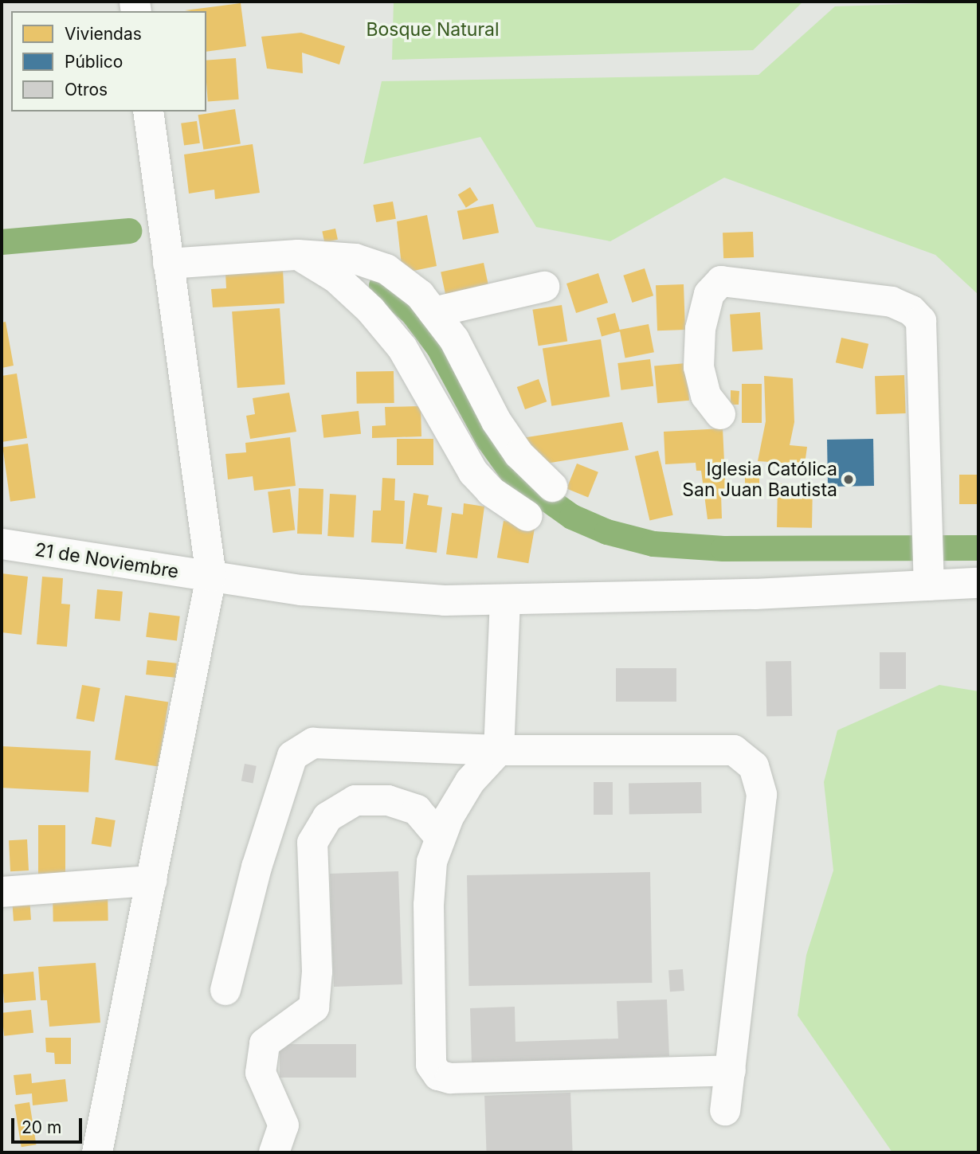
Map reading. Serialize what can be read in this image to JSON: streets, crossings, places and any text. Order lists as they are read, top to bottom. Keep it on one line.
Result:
{"streets":{"street":["21 de Noviembre"]},"parks":["Bosque Natural"],"places":["Iglesia Católica San Juan Bautista"],"legend":["Viviendas","Público","Otros"],"scale_bar":"20 m"}
